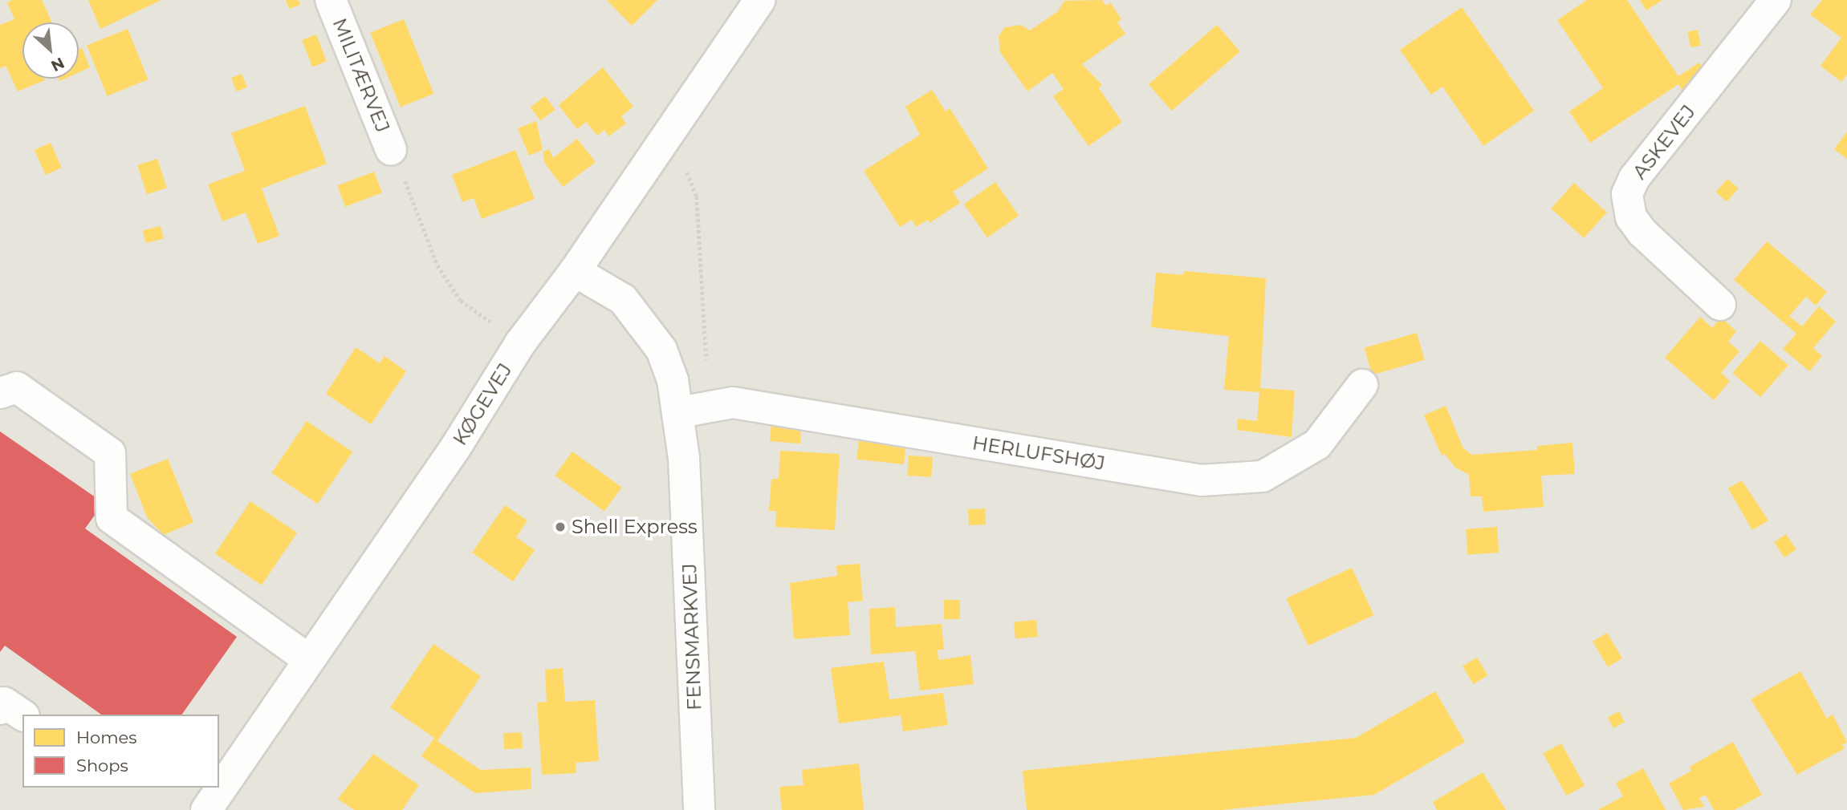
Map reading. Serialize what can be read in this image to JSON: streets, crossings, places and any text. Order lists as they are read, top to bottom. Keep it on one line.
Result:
{"streets":{"street":["MILITÆRVEJ","ASKEVEJ","KØGEVEJ","HERLUFSHØJ","FENSMARKVEJ"]},"crossings":[["KØGEVEJ","FENSMARKVEJ"],["HERLUFSHØJ","FENSMARKVEJ"]],"places":["Shell Express"],"legend":["Homes","Shops"],"north":"bottom right"}
